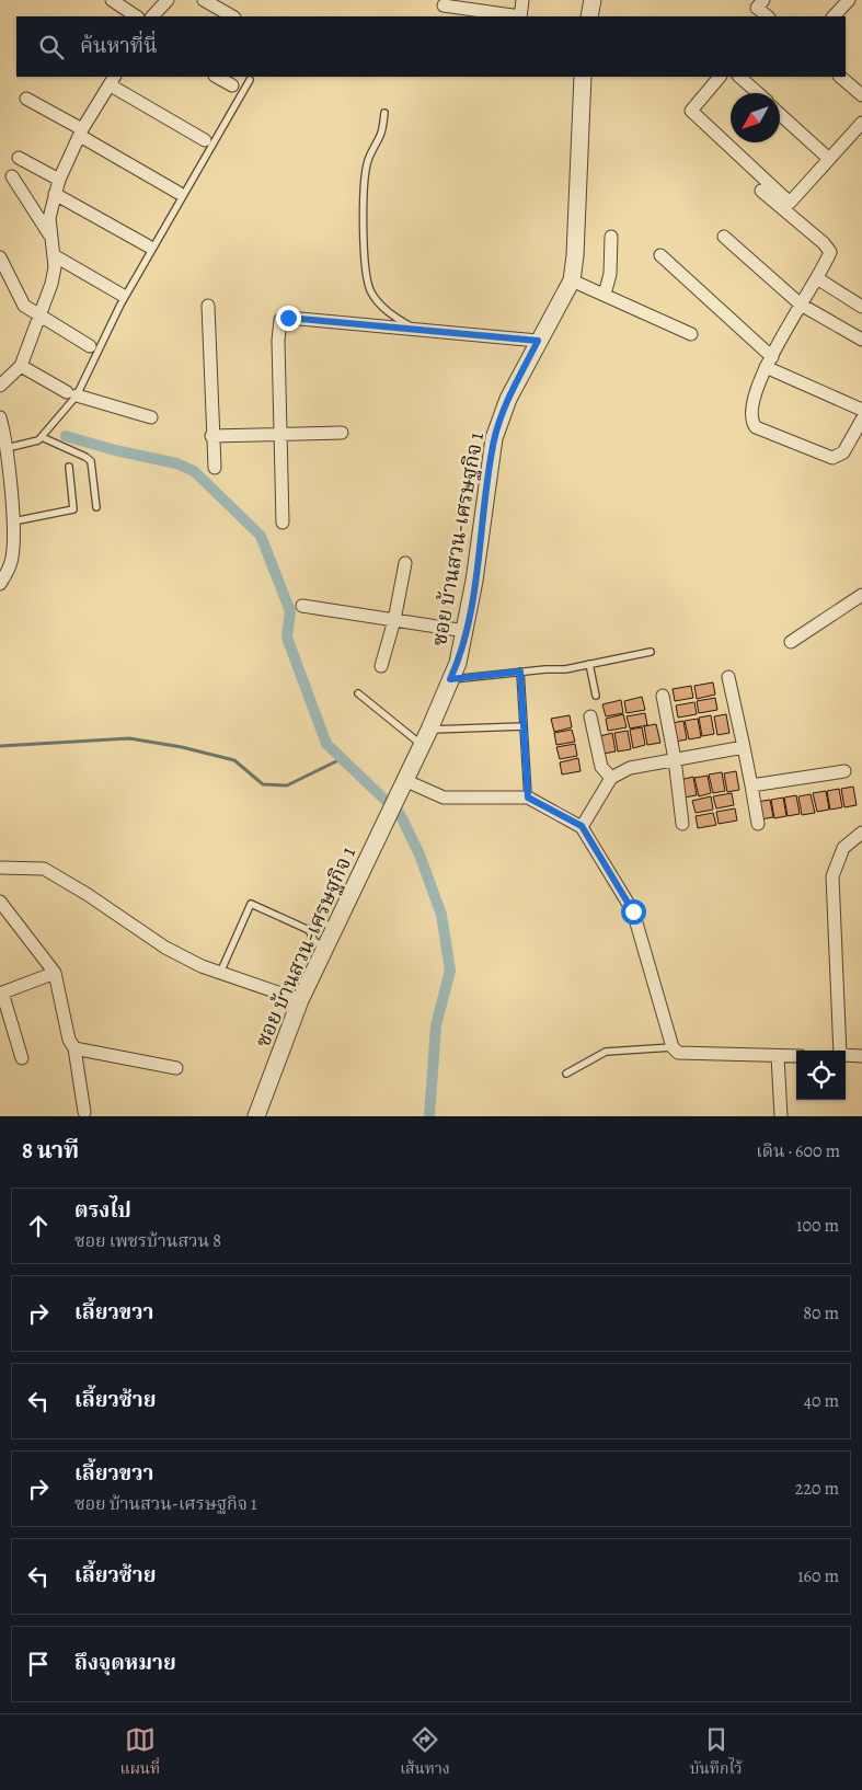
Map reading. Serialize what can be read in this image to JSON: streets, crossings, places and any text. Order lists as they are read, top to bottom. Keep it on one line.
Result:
{"streets":{"street":["ซอย บ้านสวน-เศรษฐกิจ 1"]},"north":"bottom left","page":{"search":"ค้นหาที่นี่","heading":["8 นาที","เดิน · 600 m"],"list":[["ตรงไป","ซอย เพชรบ้านสวน 8","100 m"],["เลี้ยวขวา","80 m"],["เลี้ยวซ้าย","40 m"],["เลี้ยวขวา","ซอย บ้านสวน-เศรษฐกิจ 1","220 m"],["เลี้ยวซ้าย","160 m"],"ถึงจุดหมาย"],"nav":["แผนที่","เส้นทาง","บันทึกไว้"]}}
